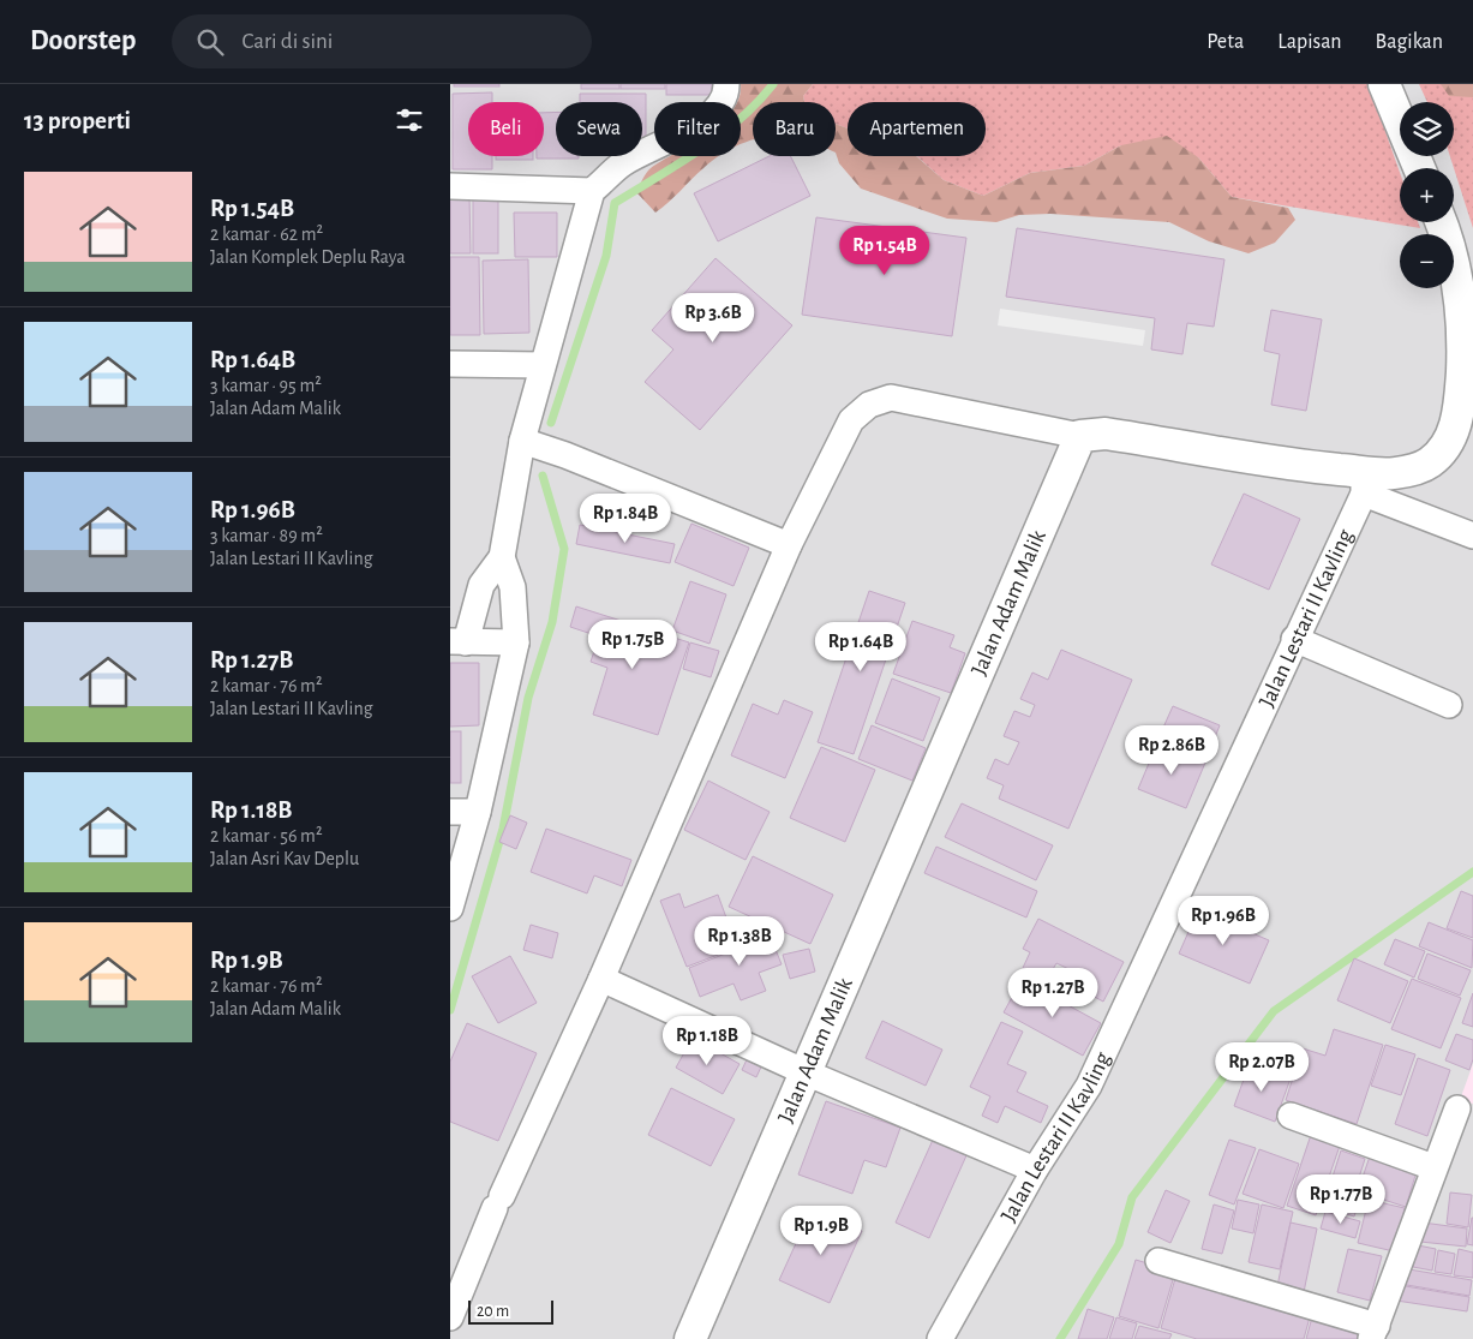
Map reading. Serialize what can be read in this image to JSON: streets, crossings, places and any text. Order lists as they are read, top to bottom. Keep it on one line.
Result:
{"streets":{"street":["Jalan Adam Malik","Jalan Lestari II Kavling"]},"scale_bar":"20 m","page":{"header":"Doorstep","search":"Cari di sini","nav":["Peta","Lapisan","Bagikan"],"heading":"13 properti","map_buttons":["+","−"],"chip":["Beli","Sewa","Filter","Baru","Apartemen"],"list":[{"name":"Rp 1.54B","note":"2 kamar · 62 m² · Jalan Komplek Deplu Raya"},{"name":"Rp 1.64B","note":"3 kamar · 95 m² · Jalan Adam Malik"},{"name":"Rp 1.96B","note":"3 kamar · 89 m² · Jalan Lestari II Kavling"},{"name":"Rp 1.27B","note":"2 kamar · 76 m² · Jalan Lestari II Kavling"},{"name":"Rp 1.18B","note":"2 kamar · 56 m² · Jalan Asri Kav Deplu"},{"name":"Rp 1.9B","note":"2 kamar · 76 m² · Jalan Adam Malik"}],"price":["Rp 1.54B","Rp 3.6B","Rp 1.84B","Rp 1.75B","Rp 1.64B","Rp 2.86B","Rp 1.96B","Rp 1.38B","Rp 1.27B","Rp 1.18B","Rp 2.07B","Rp 1.77B","Rp 1.9B"],"scale":"20 m"}}
